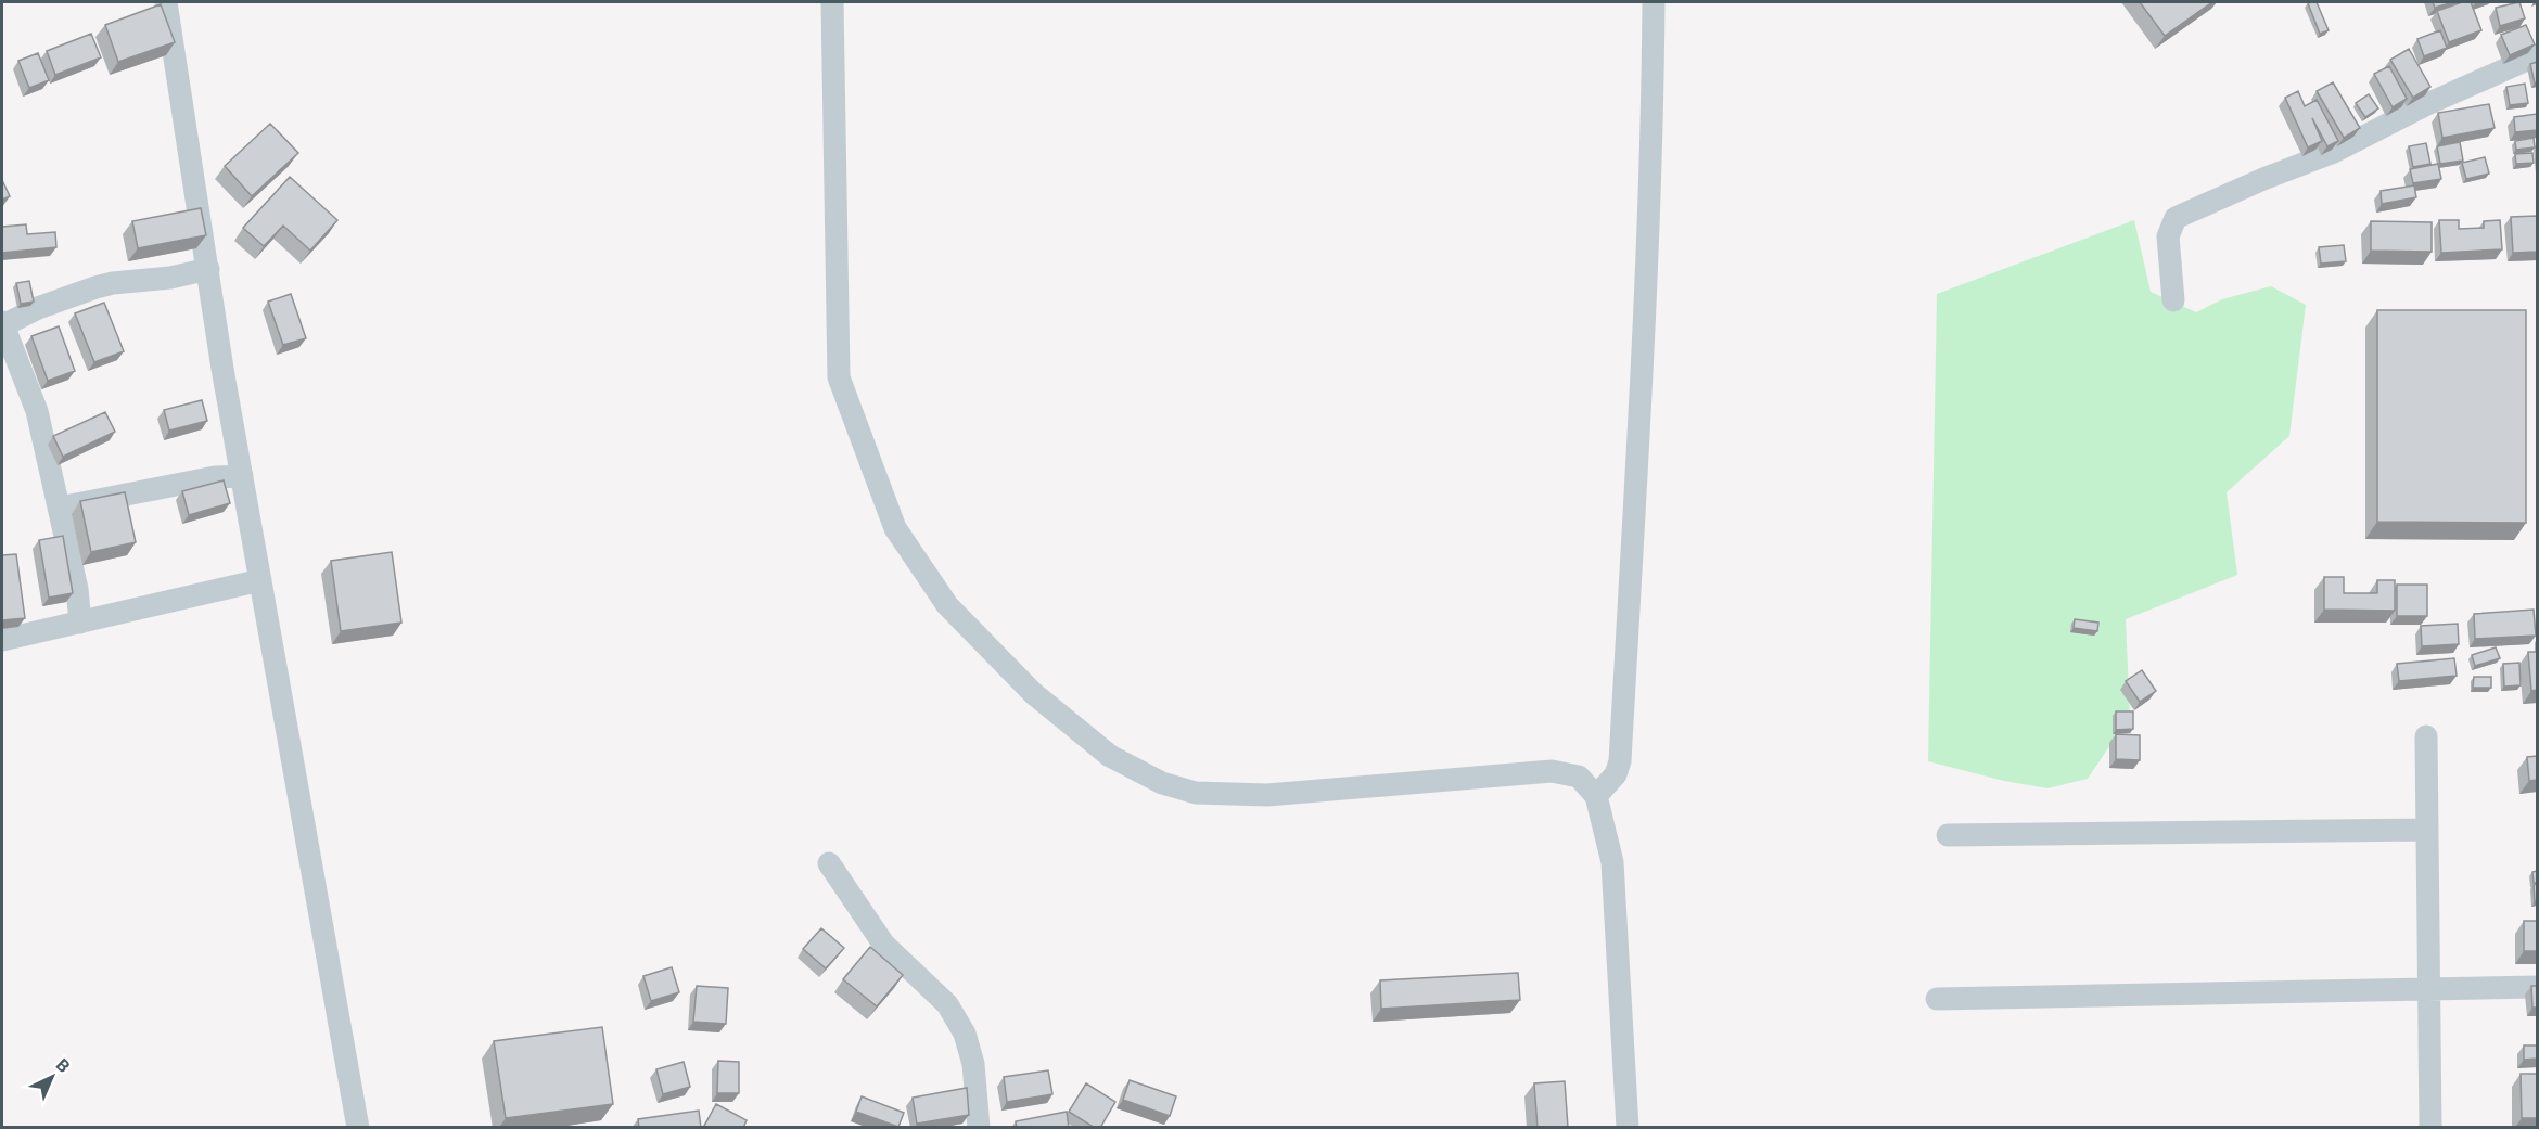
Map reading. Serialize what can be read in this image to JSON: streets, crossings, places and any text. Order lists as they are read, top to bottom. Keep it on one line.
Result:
{"north":"top right"}
